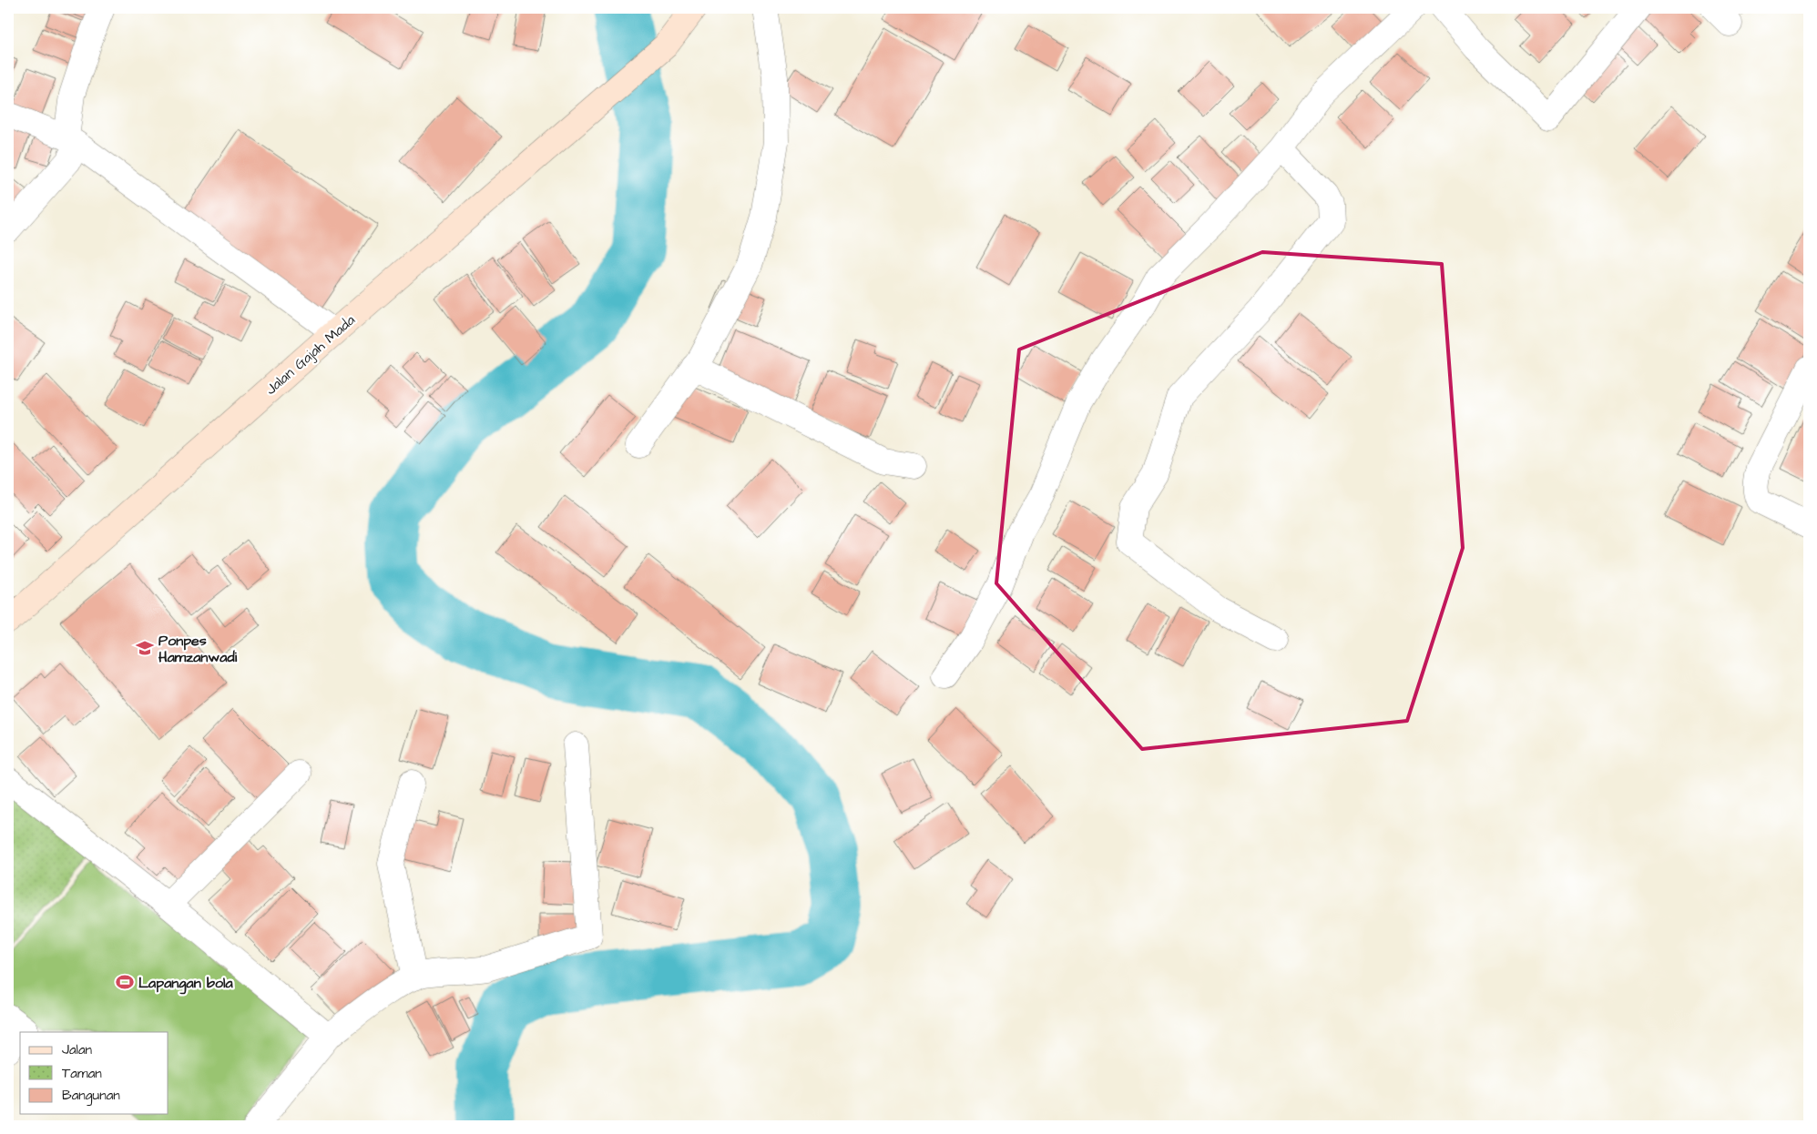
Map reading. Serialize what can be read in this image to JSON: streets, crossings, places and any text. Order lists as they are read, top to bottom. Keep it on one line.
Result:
{"streets":{"main road":["Jalan Gajah Mada"]},"places":{"school or university":["Ponpes Hamzanwadi"],"sports":["Lapangan bola"]},"legend":["Jalan","Taman","Bangunan"]}
